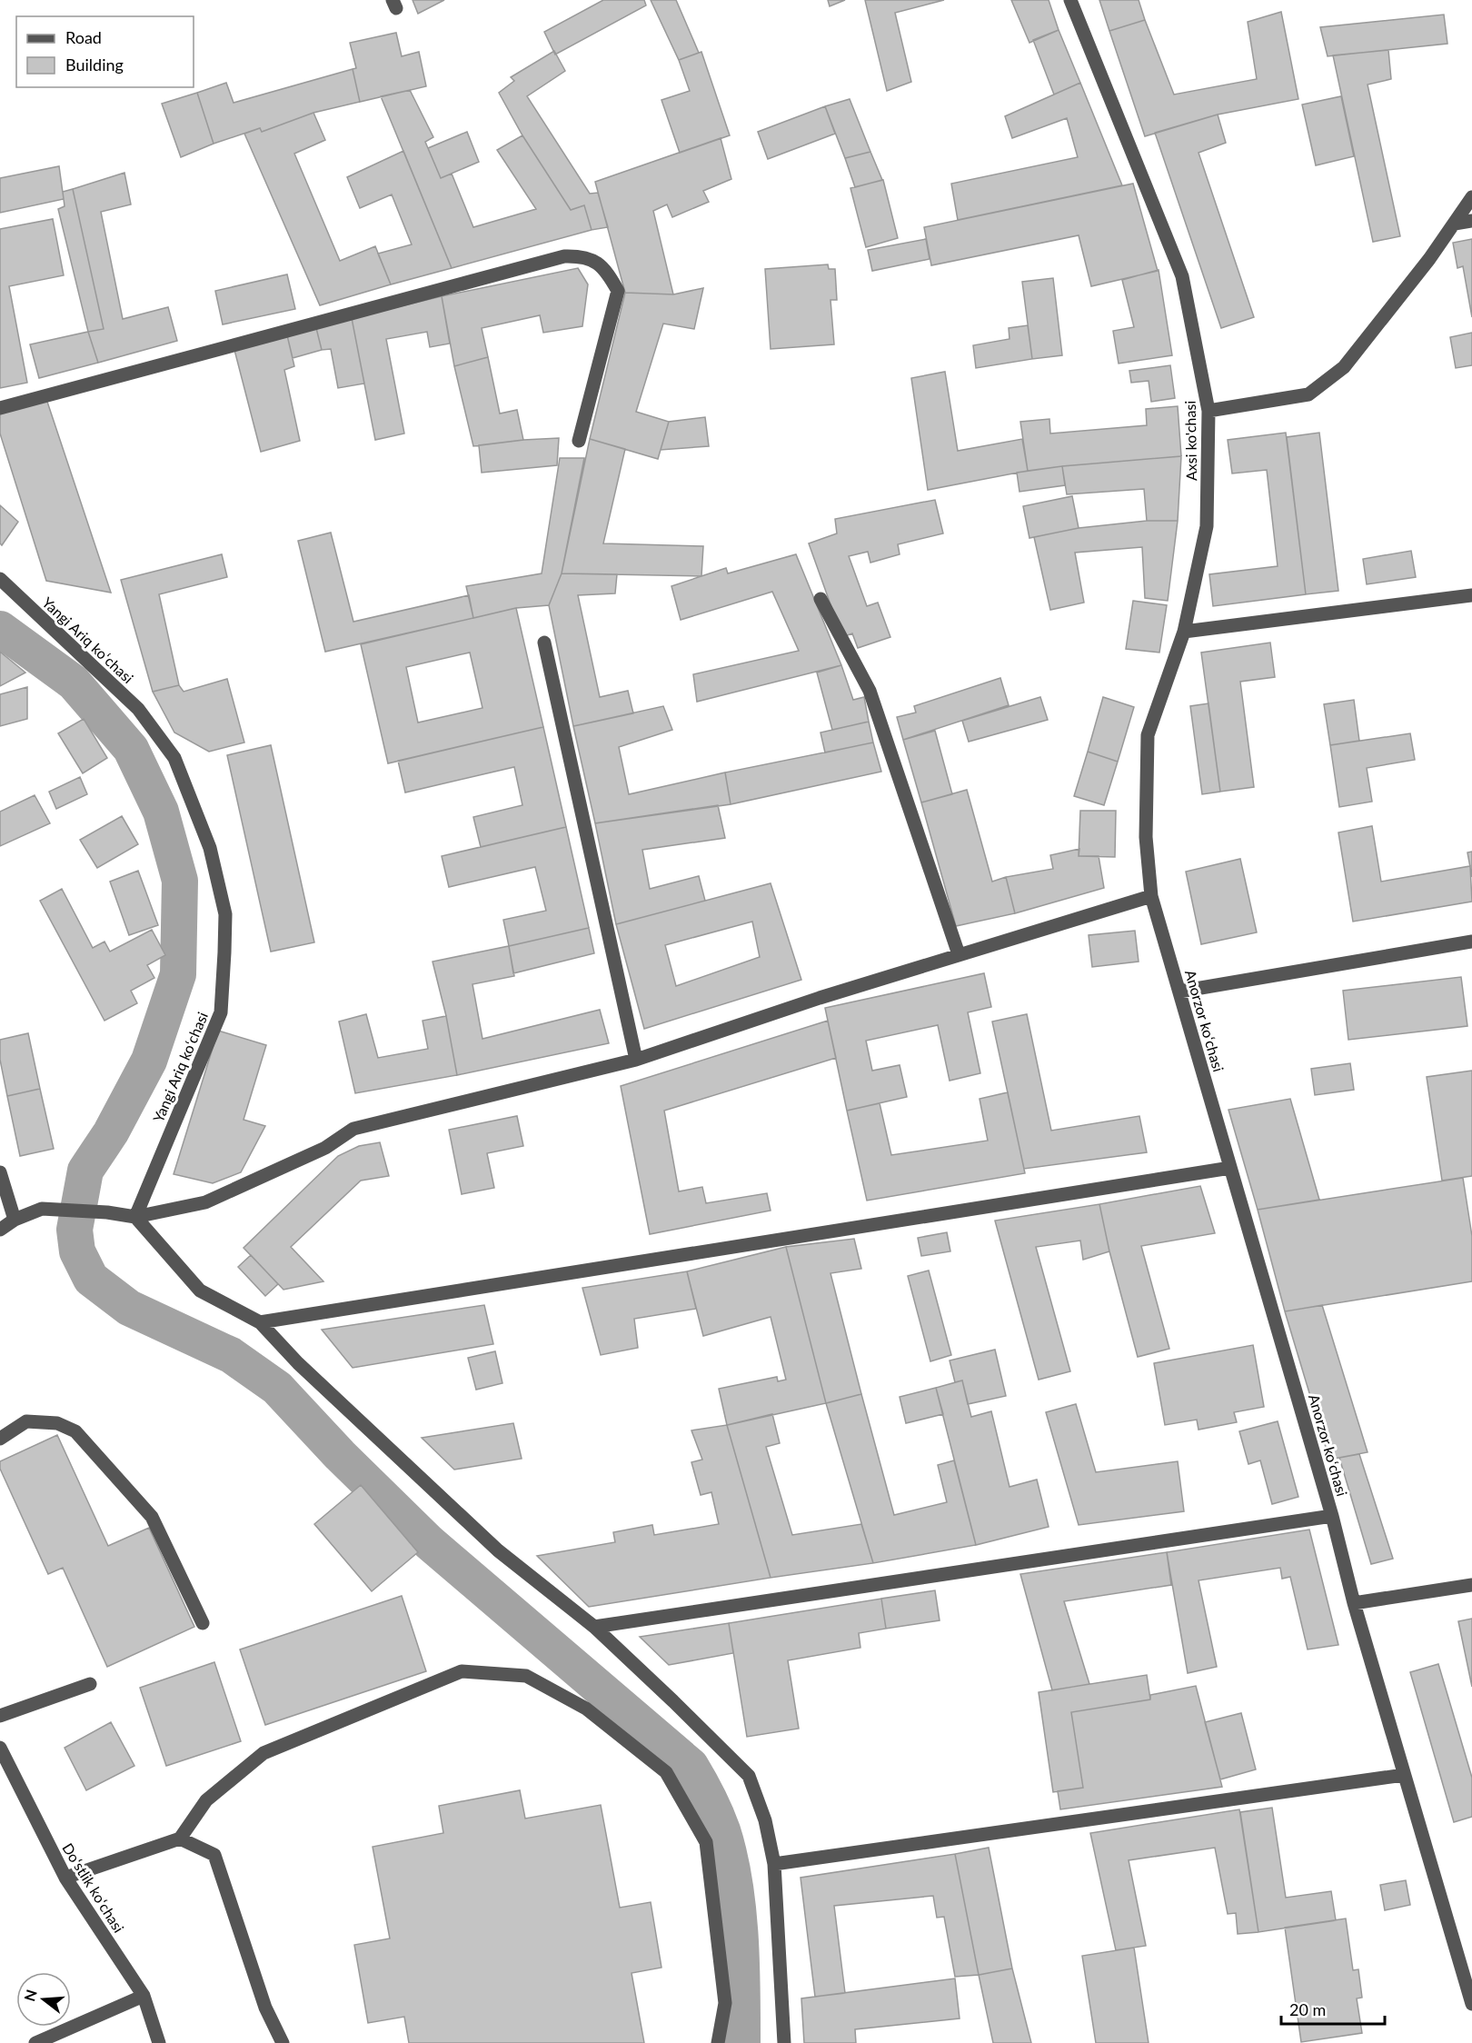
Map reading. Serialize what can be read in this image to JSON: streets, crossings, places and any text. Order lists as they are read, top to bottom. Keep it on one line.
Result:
{"streets":{"street":["Axsi ko'chasi","Yangi Ariq koʻchasi","Anorzor koʻchasi","Doʻstlik koʻchasi"]},"crossings":[["Axsi ko'chasi","Anorzor koʻchasi"]],"legend":["Road","Building"],"scale_bar":"20 m","north":"left"}
